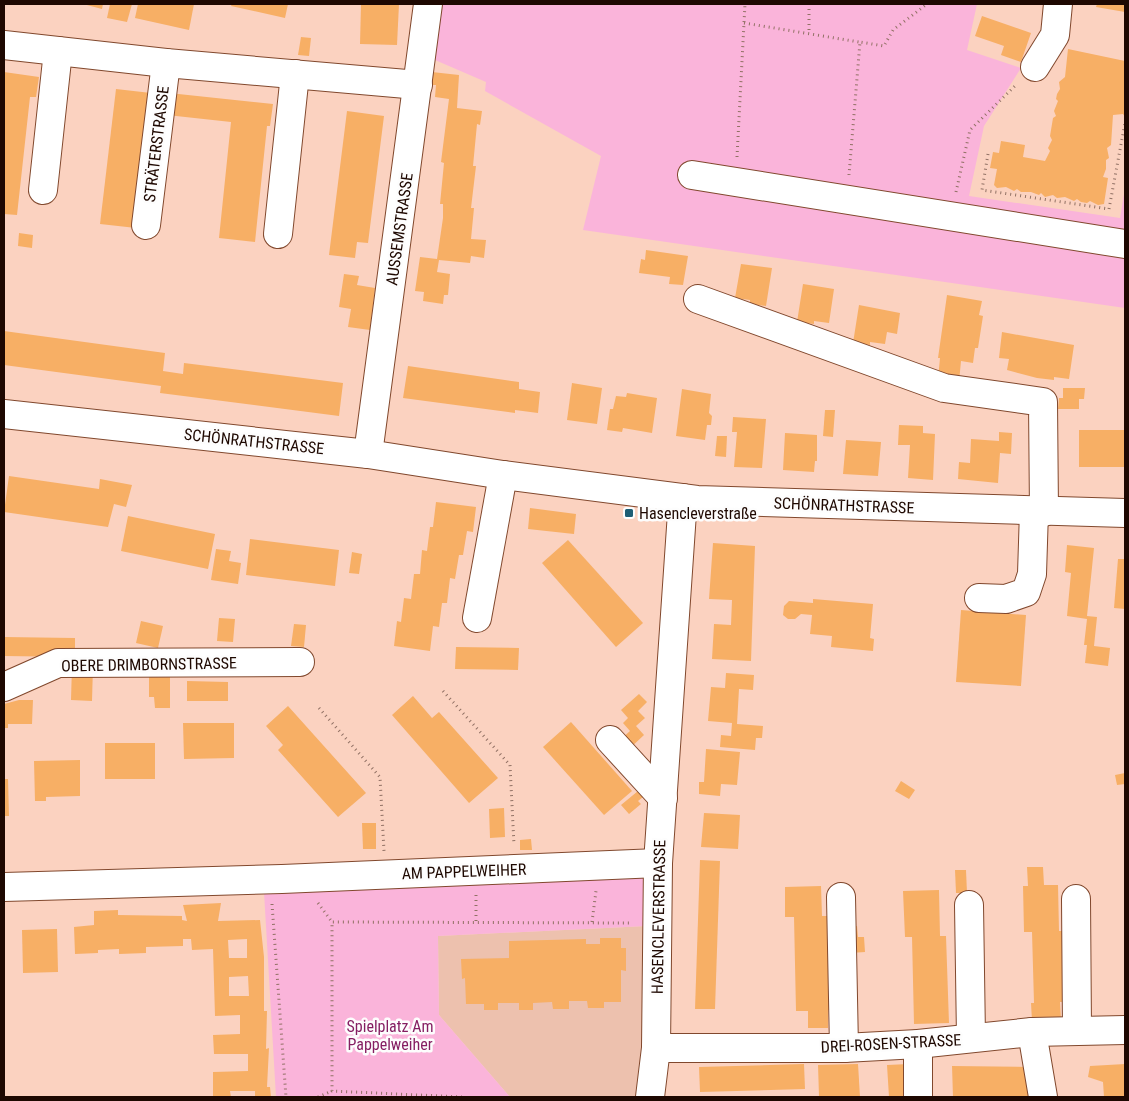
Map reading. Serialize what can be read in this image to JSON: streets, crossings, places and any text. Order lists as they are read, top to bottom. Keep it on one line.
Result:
{"streets":{"street":["STRÄTERSTRASSE","AUSSEMSTRASSE","SCHÖNRATHSTRASSE","OBERE DRIMBORNSTRASSE","AM PAPPELWEIHER","HASENCLEVERSTRASSE","DREI-ROSEN-STRASSE"]},"crossings":[["STRÄTERSTRASSE","AUSSEMSTRASSE"],["AUSSEMSTRASSE","SCHÖNRATHSTRASSE"],["SCHÖNRATHSTRASSE","HASENCLEVERSTRASSE"],["AM PAPPELWEIHER","HASENCLEVERSTRASSE"],["HASENCLEVERSTRASSE","DREI-ROSEN-STRASSE"]],"parks":["Spielplatz Am Pappelweiher"],"places":{"transit":["Hasencleverstraße"]}}
